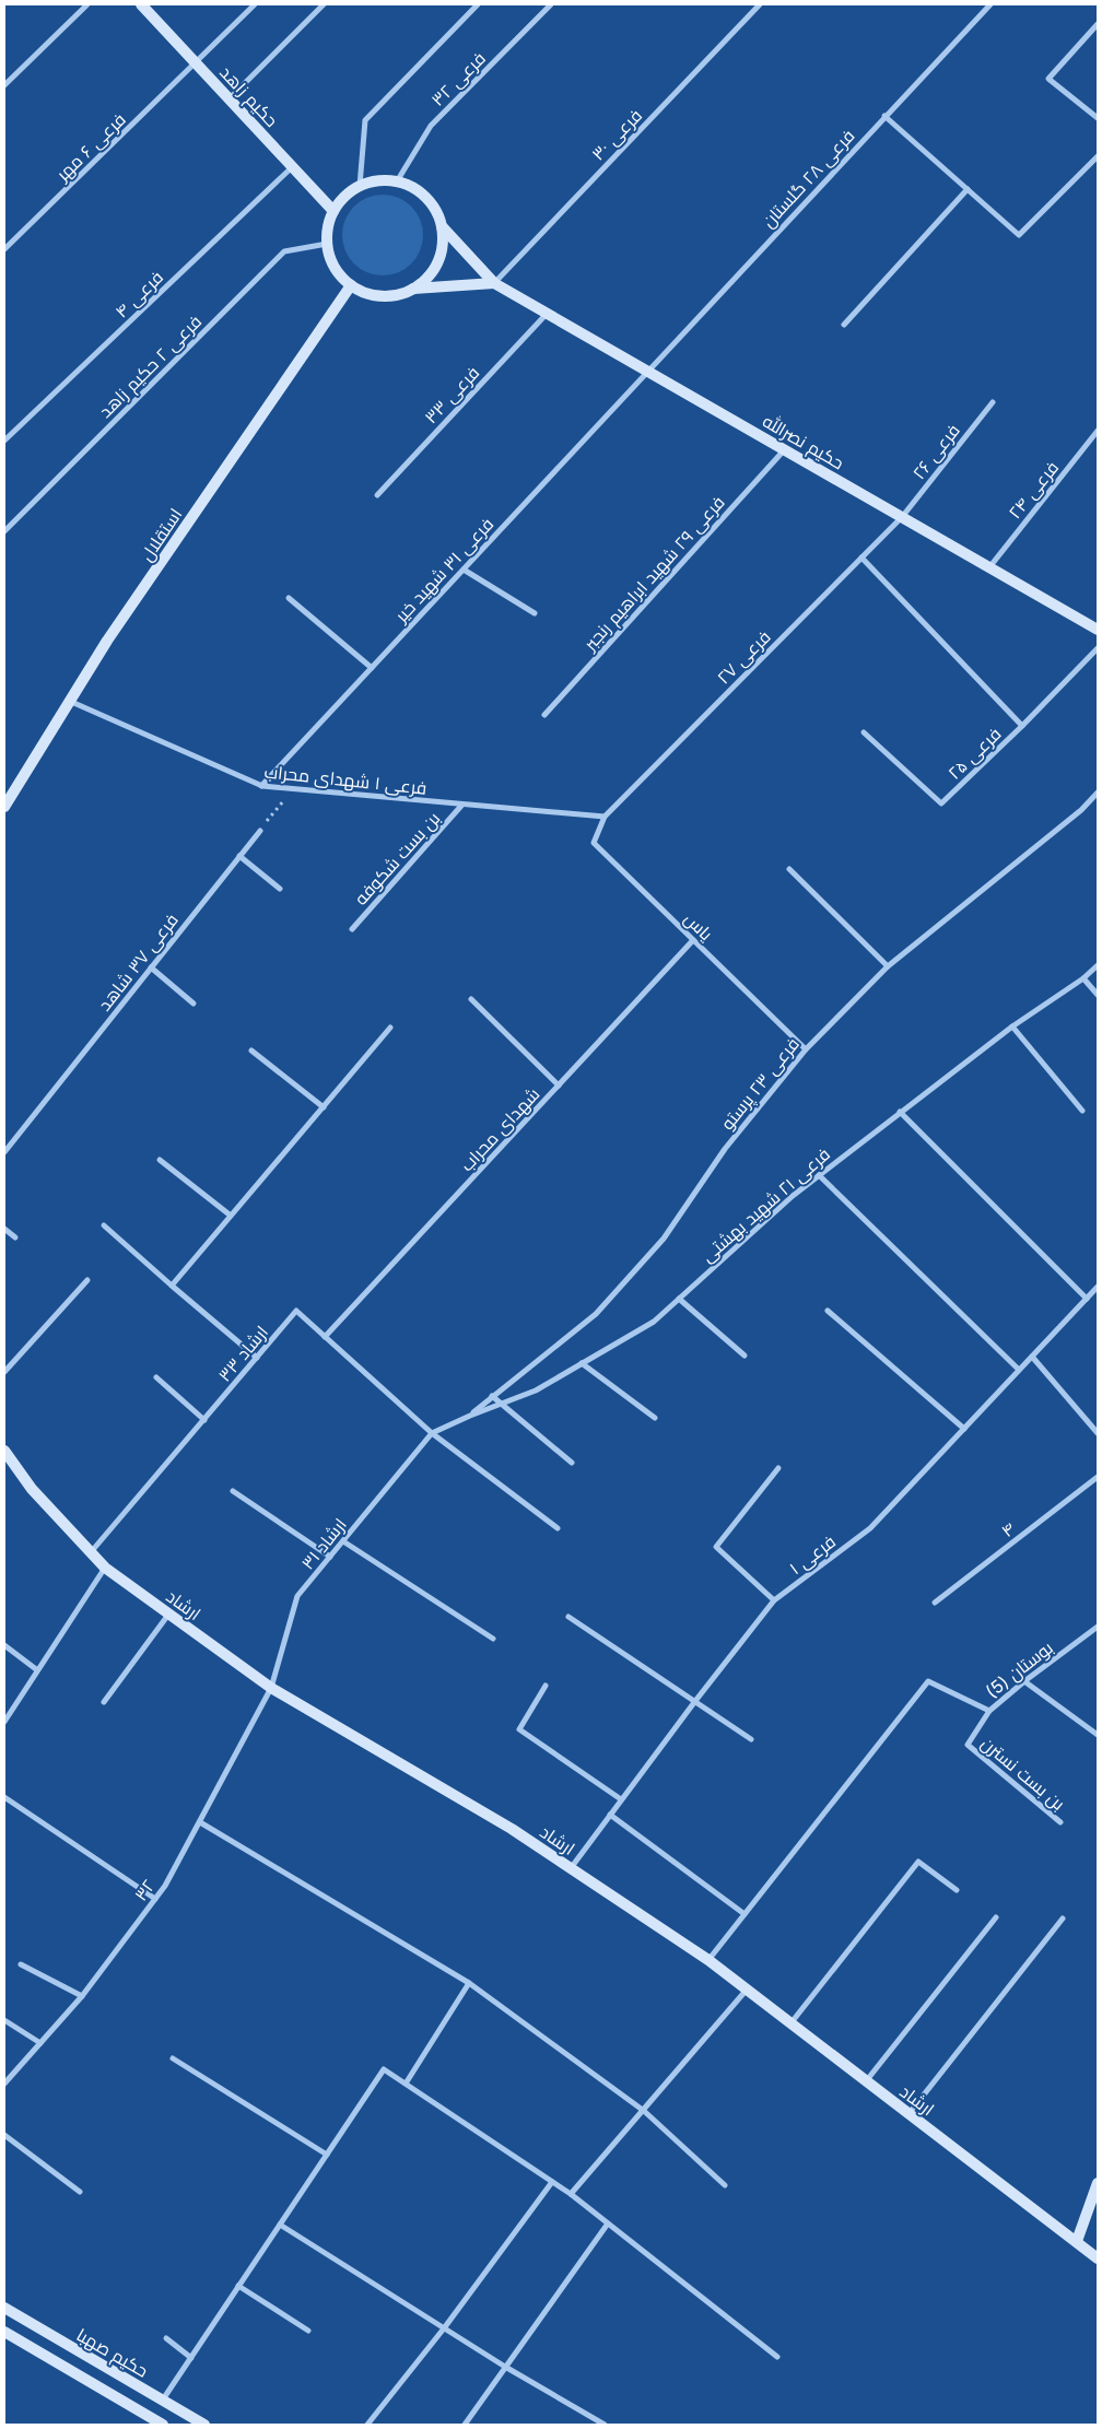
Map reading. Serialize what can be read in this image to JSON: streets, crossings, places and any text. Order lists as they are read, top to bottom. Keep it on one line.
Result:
{"streets":{"street":["فرعی ۳۲","حکیم زاهد","فرعی ۳۰","فرعی ۶ مهر","فرعی ۲۸ گلستان","فرعی ۴","فرعی ۲ حکیم زاهد","فرعی ۳۳","حکیم نصرالله","فرعی ۲۶","فرعی ۲۴","استقلال","فرعی ۳۱ شهید خیر","فرعی ۲۹ شهید ابراهیم رنجبر","فرعی ۲۷","فرعی ۲۵","فرعی ۱ شهدای محراب","بن بست شکوفه","یاس","فرعی ۳۷ شاهد","فرعی ۲۳ پرستو","شهدای محراب","فرعی ۲۱ شهید بهشتی","ارشاد ۳۳","۴","ارشاد ۳۱","فرعی ۱","ارشاد","بوستان (5)","بن بست نسترن","۳۲","حکیم صهبا"]},"crossings":[["فرعی ۳۲","حکیم زاهد"],["فرعی ۳۲","فرعی ۲ حکیم زاهد"],["فرعی ۳۲","حکیم نصرالله"],["فرعی ۳۲","استقلال"],["حکیم زاهد","فرعی ۶ مهر"],["حکیم زاهد","فرعی ۴"],["حکیم زاهد","فرعی ۲ حکیم زاهد"],["حکیم زاهد","حکیم نصرالله"],["حکیم زاهد","استقلال"],["فرعی ۳۰","حکیم نصرالله"],["فرعی ۲۸ گلستان","حکیم نصرالله"],["فرعی ۲۸ گلستان","فرعی ۳۱ شهید خیر"],["فرعی ۲ حکیم زاهد","حکیم نصرالله"],["فرعی ۲ حکیم زاهد","استقلال"],["فرعی ۳۳","حکیم نصرالله"],["حکیم نصرالله","فرعی ۲۶"],["حکیم نصرالله","فرعی ۲۴"],["حکیم نصرالله","استقلال"],["حکیم نصرالله","فرعی ۳۱ شهید خیر"],["حکیم نصرالله","فرعی ۲۹ شهید ابراهیم رنجبر"],["حکیم نصرالله","فرعی ۲۷"],["فرعی ۲۶","فرعی ۲۷"],["استقلال","فرعی ۱ شهدای محراب"],["فرعی ۳۱ شهید خیر","فرعی ۱ شهدای محراب"],["فرعی ۲۷","فرعی ۱ شهدای محراب"],["فرعی ۲۷","یاس"],["فرعی ۱ شهدای محراب","بن بست شکوفه"],["فرعی ۱ شهدای محراب","یاس"],["یاس","فرعی ۲۳ پرستو"],["یاس","شهدای محراب"],["فرعی ۲۳ پرستو","فرعی ۲۱ شهید بهشتی"],["شهدای محراب","ارشاد ۳۳"],["فرعی ۲۱ شهید بهشتی","ارشاد ۳۳"],["فرعی ۲۱ شهید بهشتی","ارشاد ۳۱"],["ارشاد ۳۳","ارشاد ۳۱"],["ارشاد ۳۳","ارشاد"],["ارشاد ۳۱","ارشاد"],["ارشاد ۳۱","۳۲"],["فرعی ۱","ارشاد"],["ارشاد","۳۲"],["بوستان (5)","بن بست نسترن"]]}
